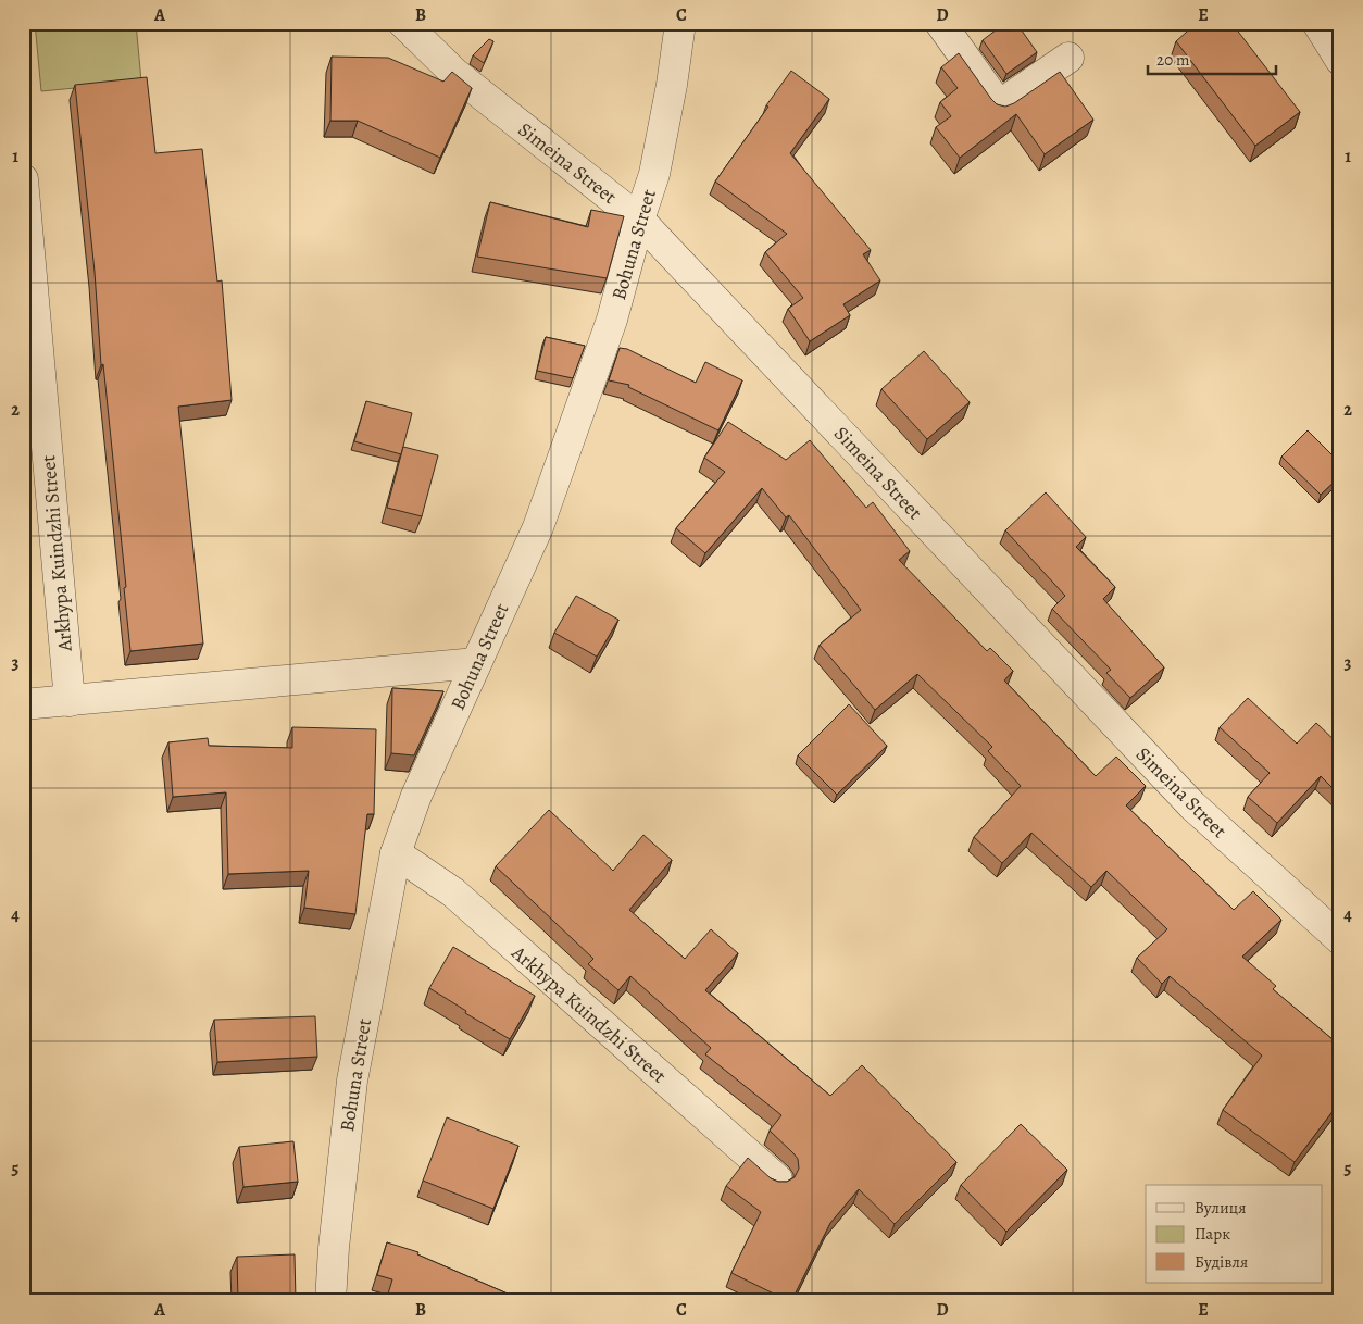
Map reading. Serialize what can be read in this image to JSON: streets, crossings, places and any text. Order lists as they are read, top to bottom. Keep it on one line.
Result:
{"streets":{"street":["Simeina Street","Bohuna Street","Arkhypa Kuindzhi Street"]},"crossings":[["Simeina Street","Bohuna Street"],["Bohuna Street","Arkhypa Kuindzhi Street"]],"legend":["Вулиця","Парк","Будівля"],"scale_bar":"20 m","grid":{"columns":["A","B","C","D","E"],"rows":["1","2","3","4","5"]}}
